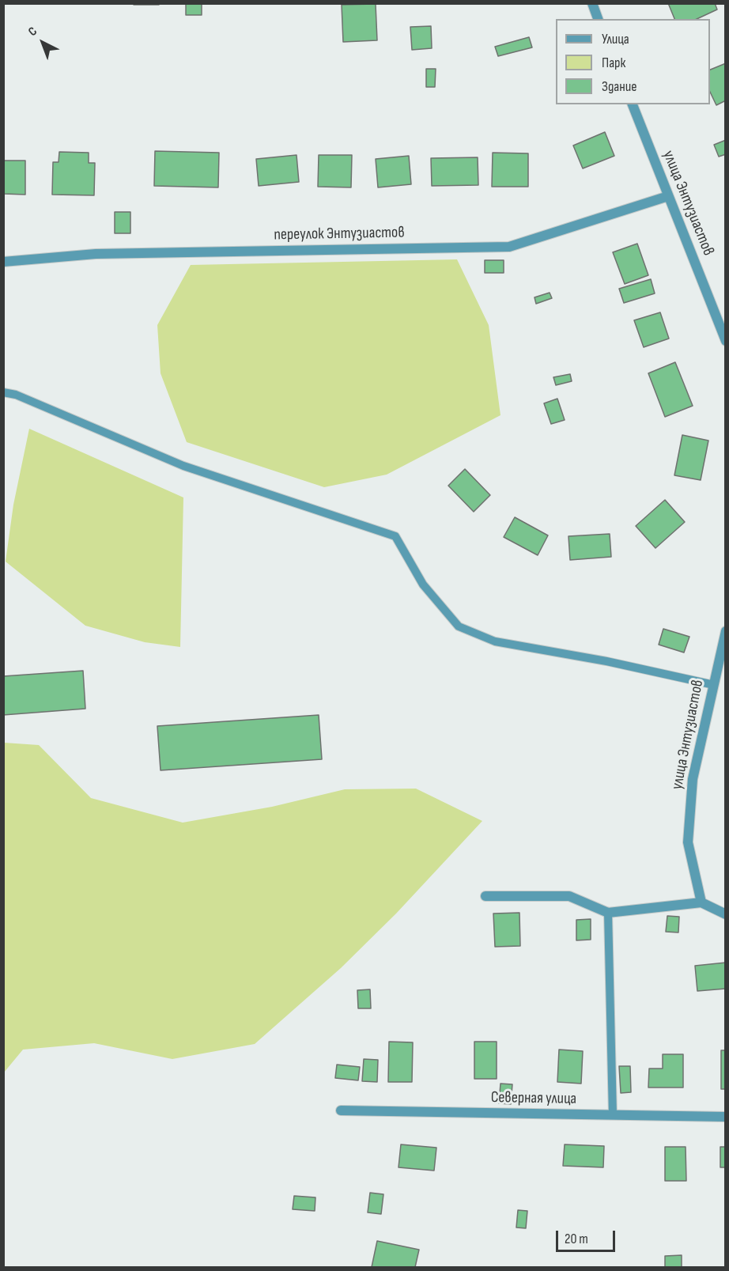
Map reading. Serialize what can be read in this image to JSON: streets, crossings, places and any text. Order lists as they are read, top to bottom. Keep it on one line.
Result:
{"streets":{"street":["улица Энтузиастов","переулок Энтузиастов","Северная улица"]},"crossings":[["улица Энтузиастов","переулок Энтузиастов"]],"legend":["Улица","Парк","Здание"],"scale_bar":"20 m","north":"top left"}
